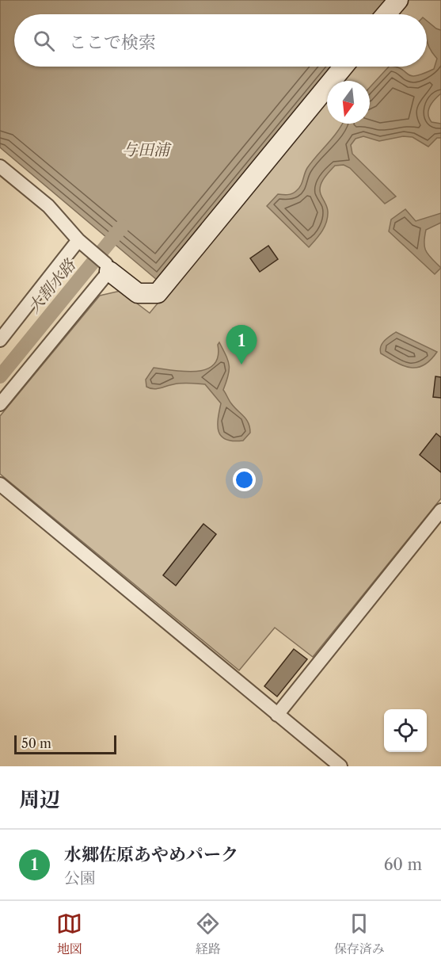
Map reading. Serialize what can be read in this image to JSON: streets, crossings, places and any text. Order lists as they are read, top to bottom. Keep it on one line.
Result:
{"water":["与田浦","大割水路"],"scale_bar":"50 m","north":"bottom","page":{"search":"ここで検索","pins":"1","scale":"50 m","heading":"周辺","list":[{"mark":"1","name":"水郷佐原あやめパーク","note":"公園","value":"60 m"}],"nav":["地図","経路","保存済み"]}}
